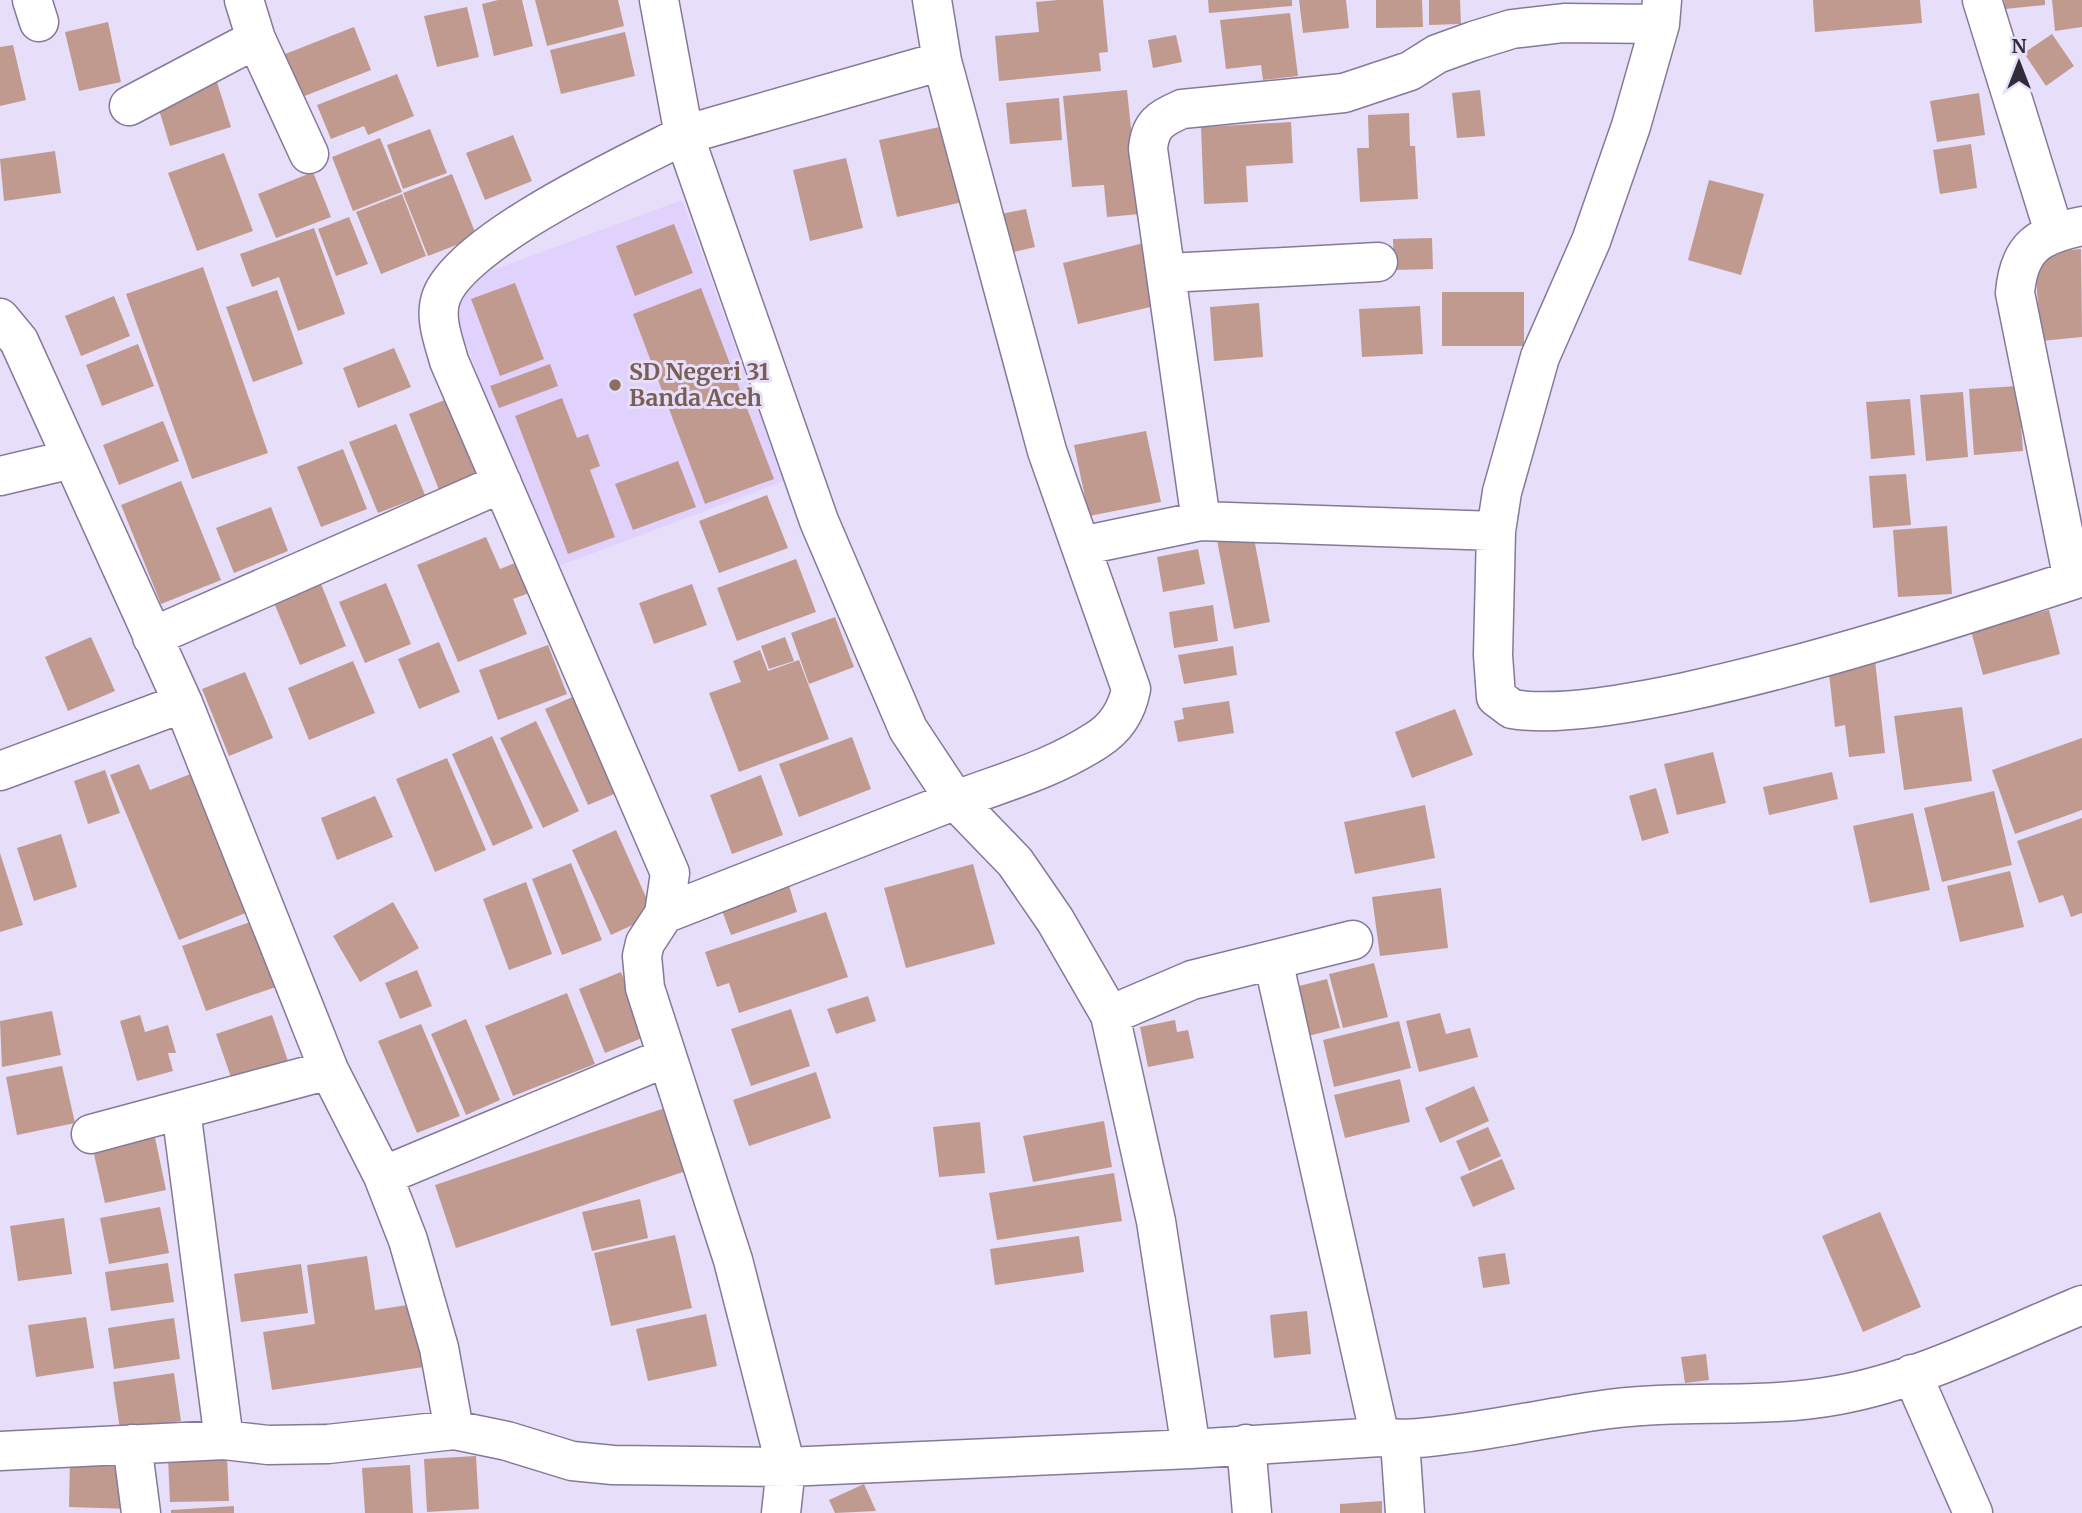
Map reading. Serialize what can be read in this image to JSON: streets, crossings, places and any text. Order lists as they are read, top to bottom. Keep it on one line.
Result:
{"places":["SD Negeri 31 Banda Aceh"],"north":"top"}
